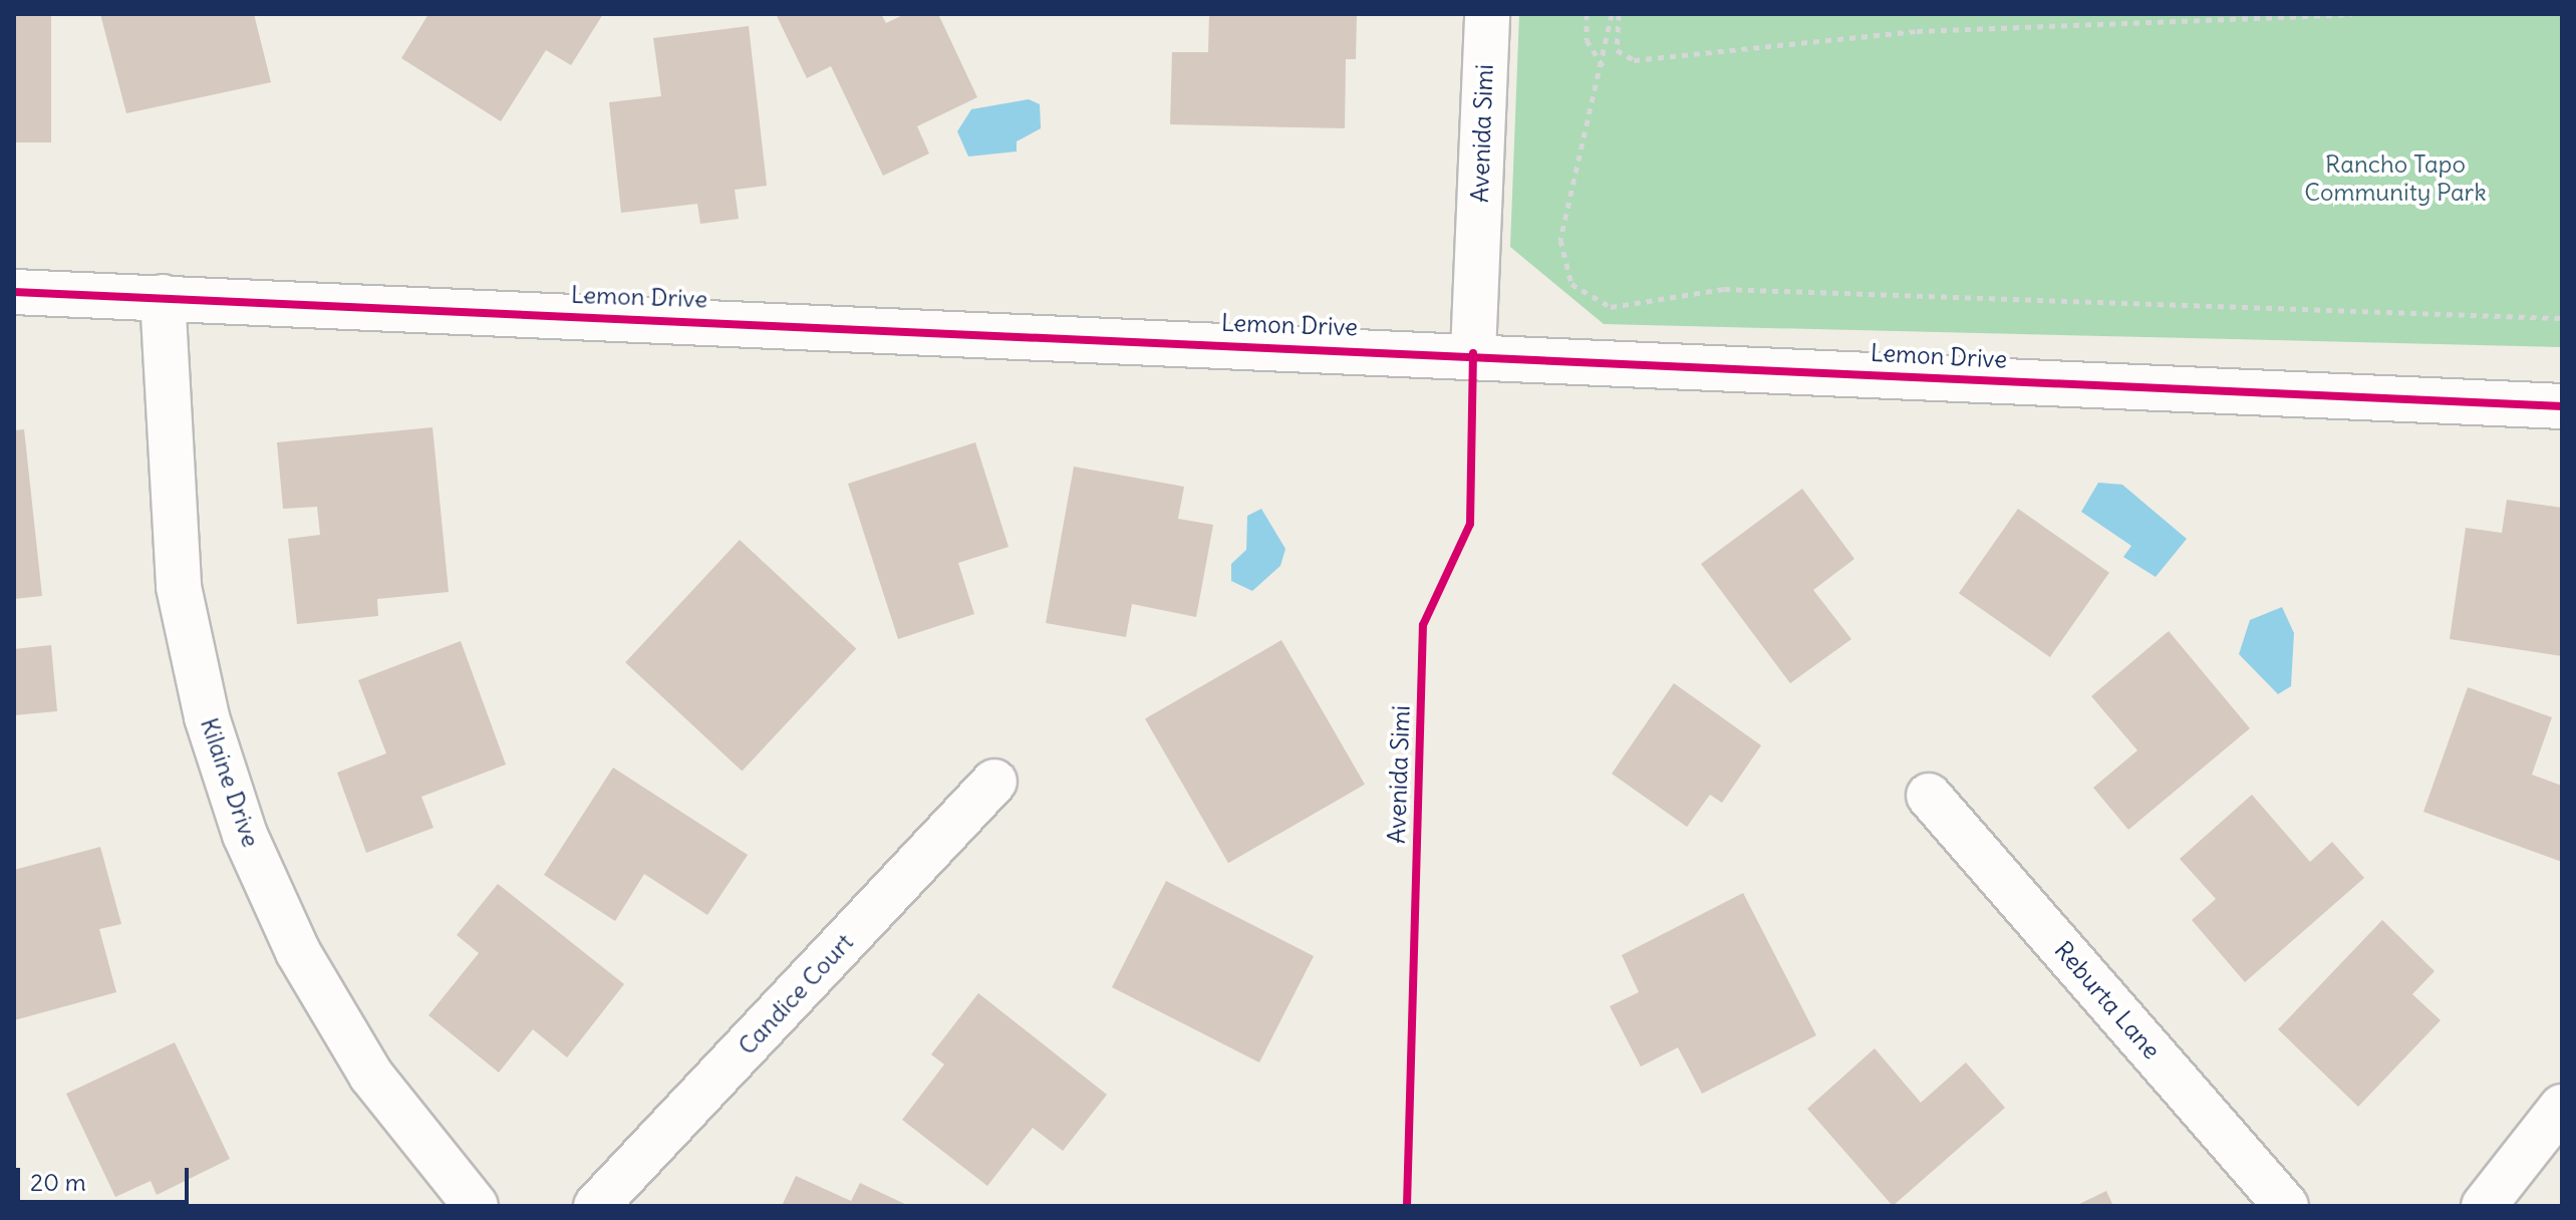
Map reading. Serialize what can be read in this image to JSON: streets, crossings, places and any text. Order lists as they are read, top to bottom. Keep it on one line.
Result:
{"streets":{"street":["Avenida Simi","Lemon Drive","Kilaine Drive","Candice Court","Reburta Lane"]},"crossings":[["Avenida Simi","Lemon Drive"],["Lemon Drive","Kilaine Drive"]],"parks":["Rancho Tapo Community Park"],"scale_bar":"20 m"}
